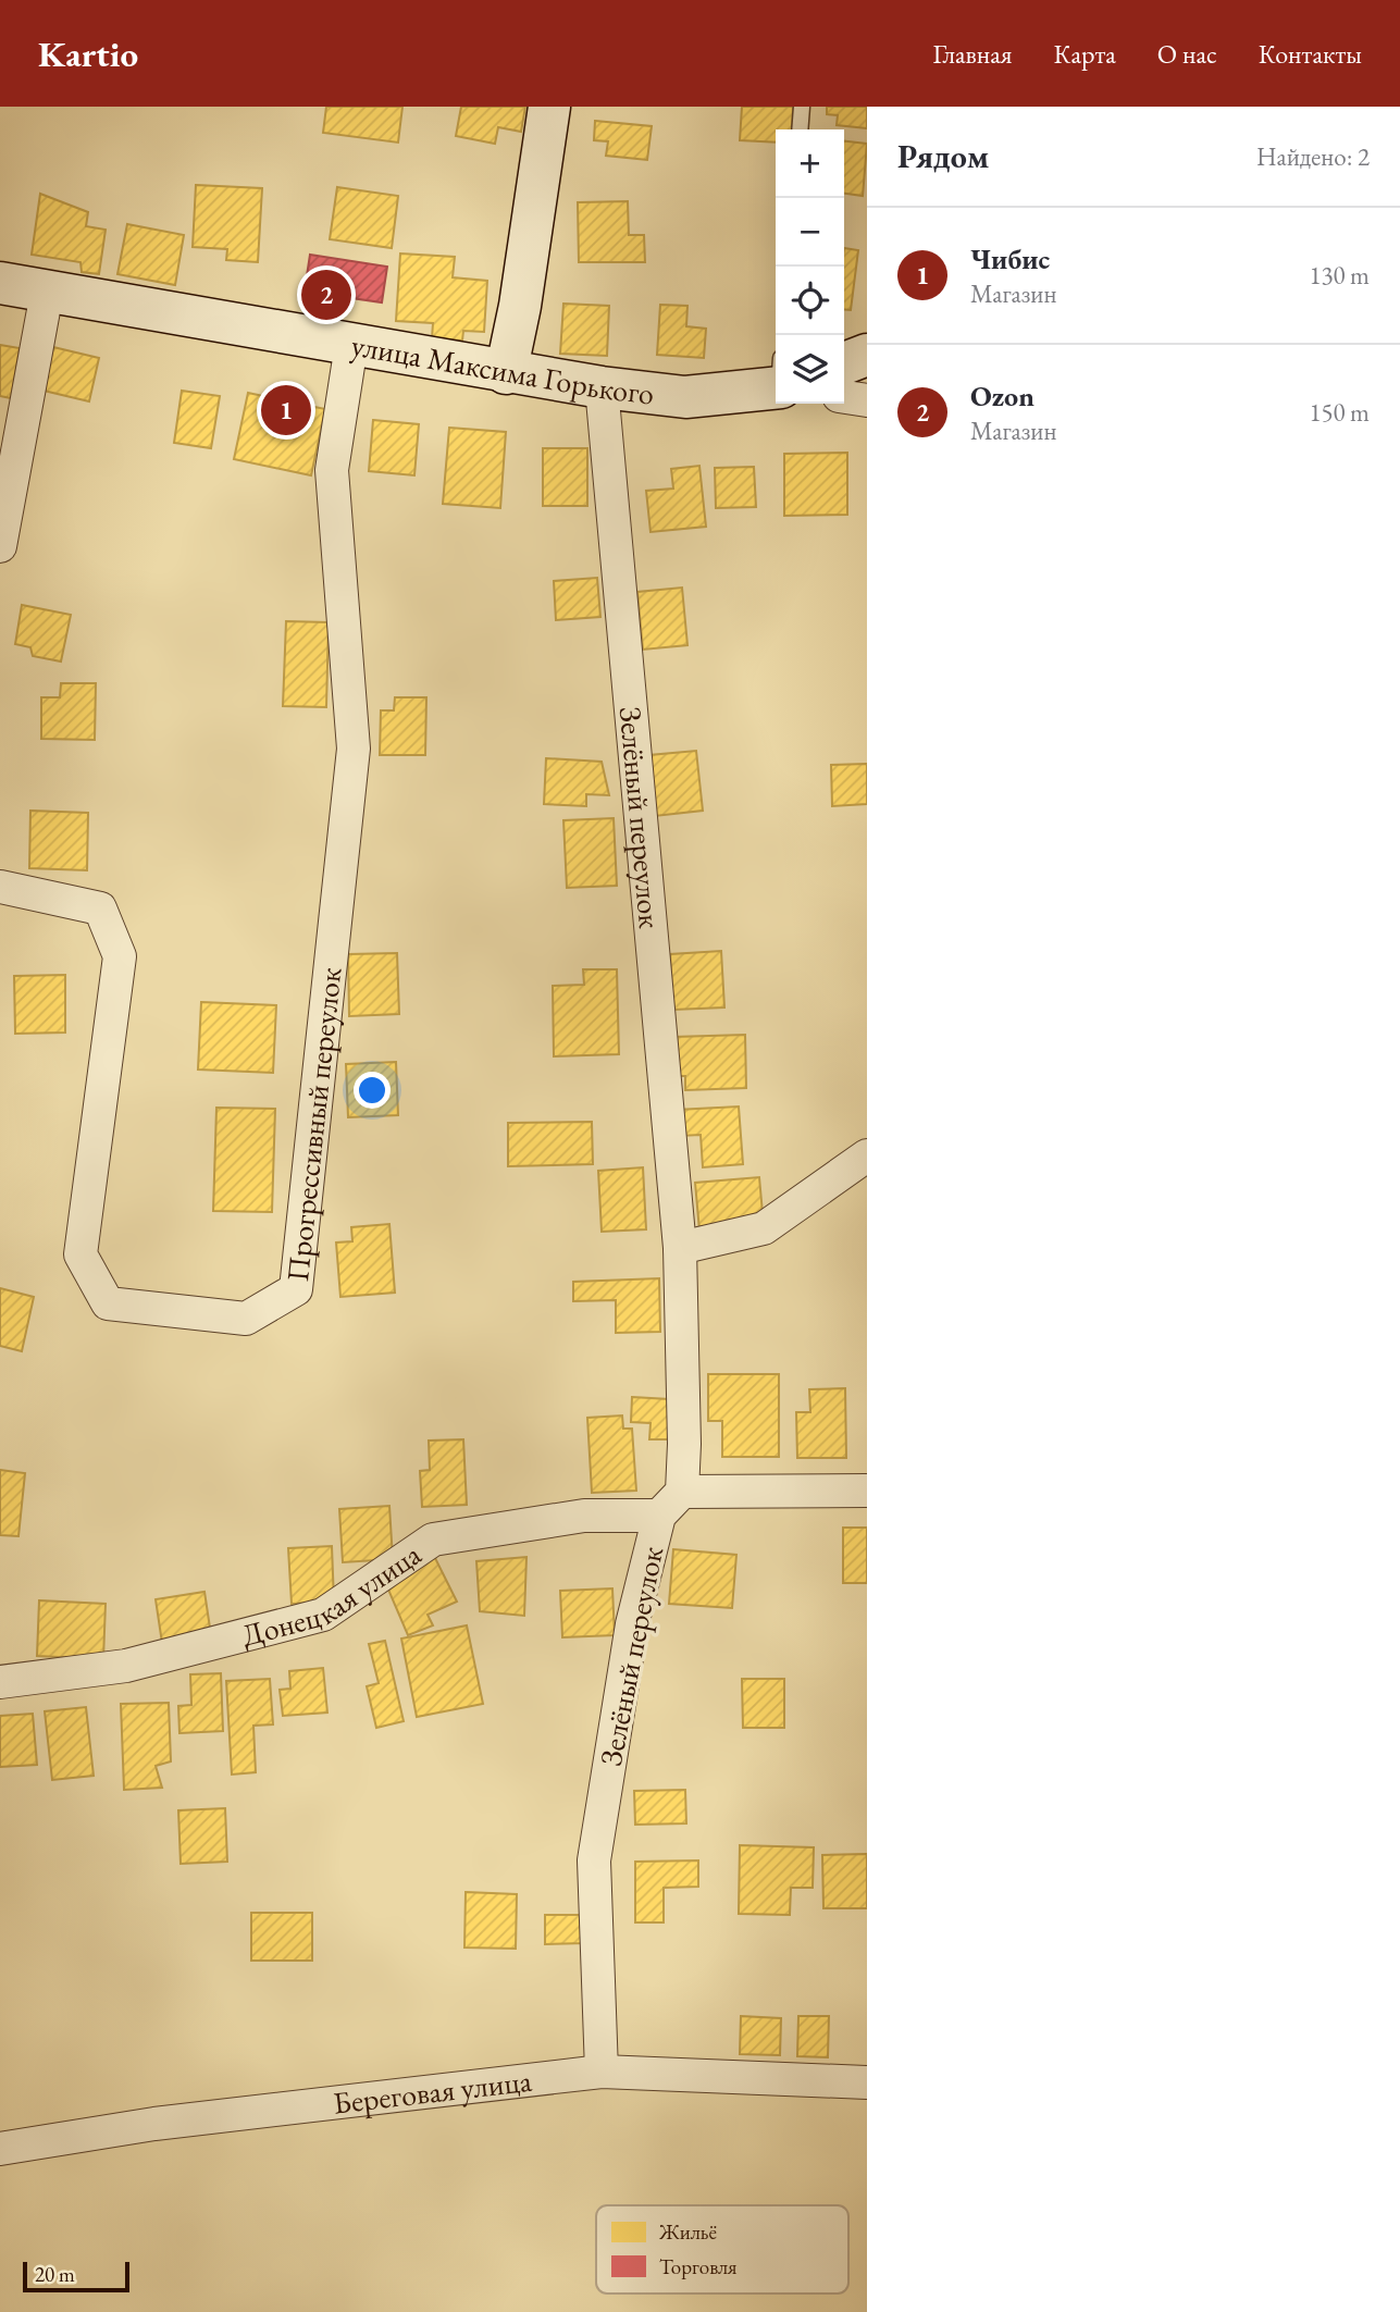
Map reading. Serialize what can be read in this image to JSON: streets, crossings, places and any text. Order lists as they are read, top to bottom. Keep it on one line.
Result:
{"streets":{"street":["улица Максима Горького","Зелёный переулок","Прогрессивный переулок","Донецкая улица","Береговая улица"]},"crossings":[["улица Максима Горького","Зелёный переулок"],["улица Максима Горького","Прогрессивный переулок"],["Зелёный переулок","Донецкая улица"],["Зелёный переулок","Береговая улица"]],"legend":["Жильё","Торговля"],"scale_bar":"20 m","page":{"header":"Kartio","nav":["Главная","Карта","О нас","Контакты"],"heading":["Рядом","Найдено: 2"],"map_buttons":["+","−"],"list":[{"mark":"1","name":"Чибис","note":"Магазин","value":"130 m"},{"mark":"2","name":"Ozon","note":"Магазин","value":"150 m"}],"pins":["2","1"],"scale":"20 m"}}
